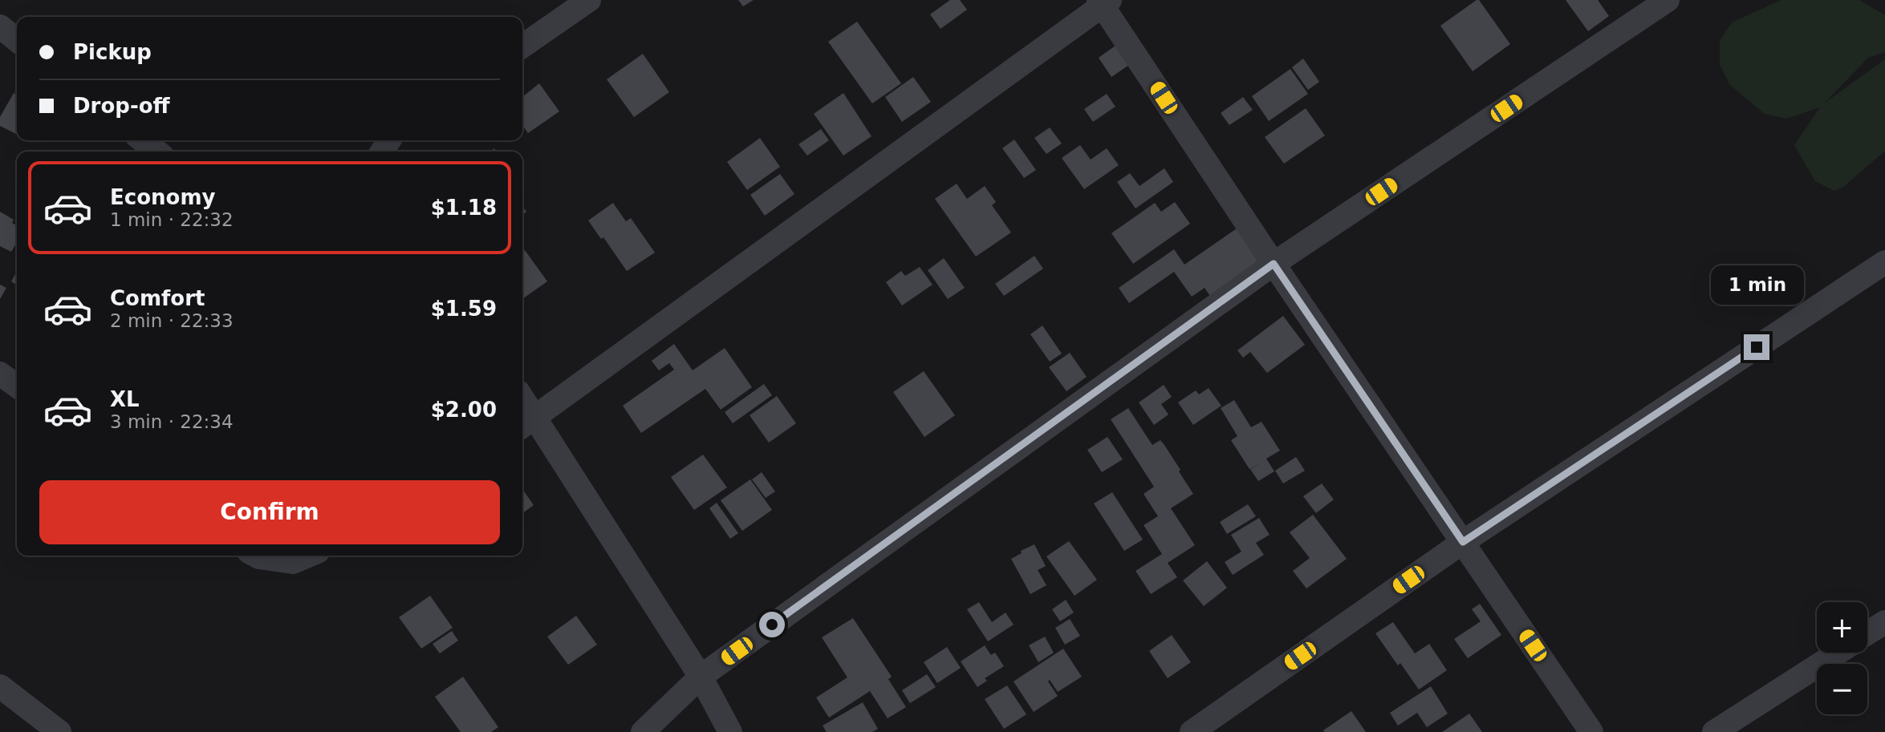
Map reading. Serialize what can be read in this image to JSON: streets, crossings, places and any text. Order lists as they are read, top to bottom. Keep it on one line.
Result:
{"page":{"banner":["Pickup","Drop-off"],"list":[{"name":"Economy","note":"1 min · 22:32","value":"$1.18"},{"name":"Comfort","note":"2 min · 22:33","value":"$1.59"},{"name":"XL","note":"3 min · 22:34","value":"$2.00"}],"bubble":"1 min","buttons":"Confirm","map_buttons":["+","−"]}}
